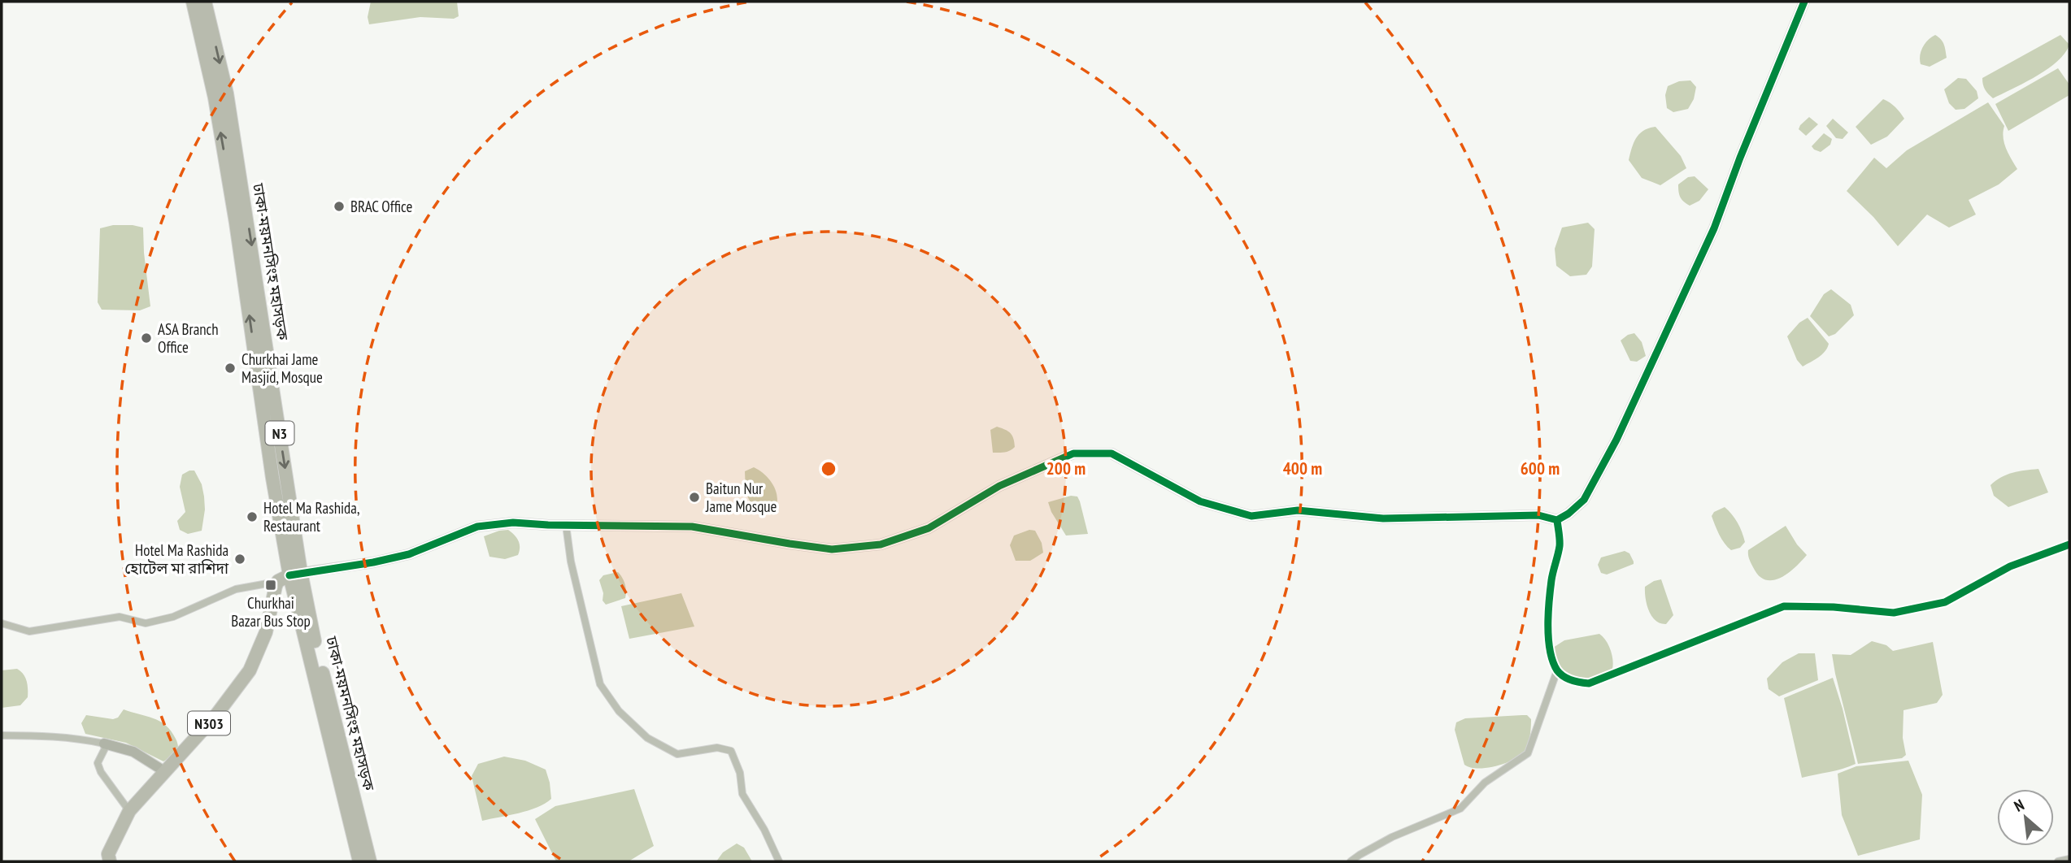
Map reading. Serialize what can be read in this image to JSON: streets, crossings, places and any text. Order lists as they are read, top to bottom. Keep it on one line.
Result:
{"streets":{"highway":["ঢাকা-ময়মনসিংহ মহাসড়ক","N3","N303"]},"crossings":[["ঢাকা-ময়মনসিংহ মহাসড়ক","N3"],["ঢাকা-ময়মনসিংহ মহাসড়ক","N303"],["N3","N303"]],"places":{"other":["BRAC Office","ASA Branch Office","Churkhai Jame Masjid, Mosque","Baitun Nur Jame Mosque","Hotel Ma Rashida, Restaurant","Hotel Ma Rashida হোটেল মা রাশিদা"],"transit":["Churkhai Bazar Bus Stop"]},"north":"top left","rings":["200 m","400 m","600 m"]}
